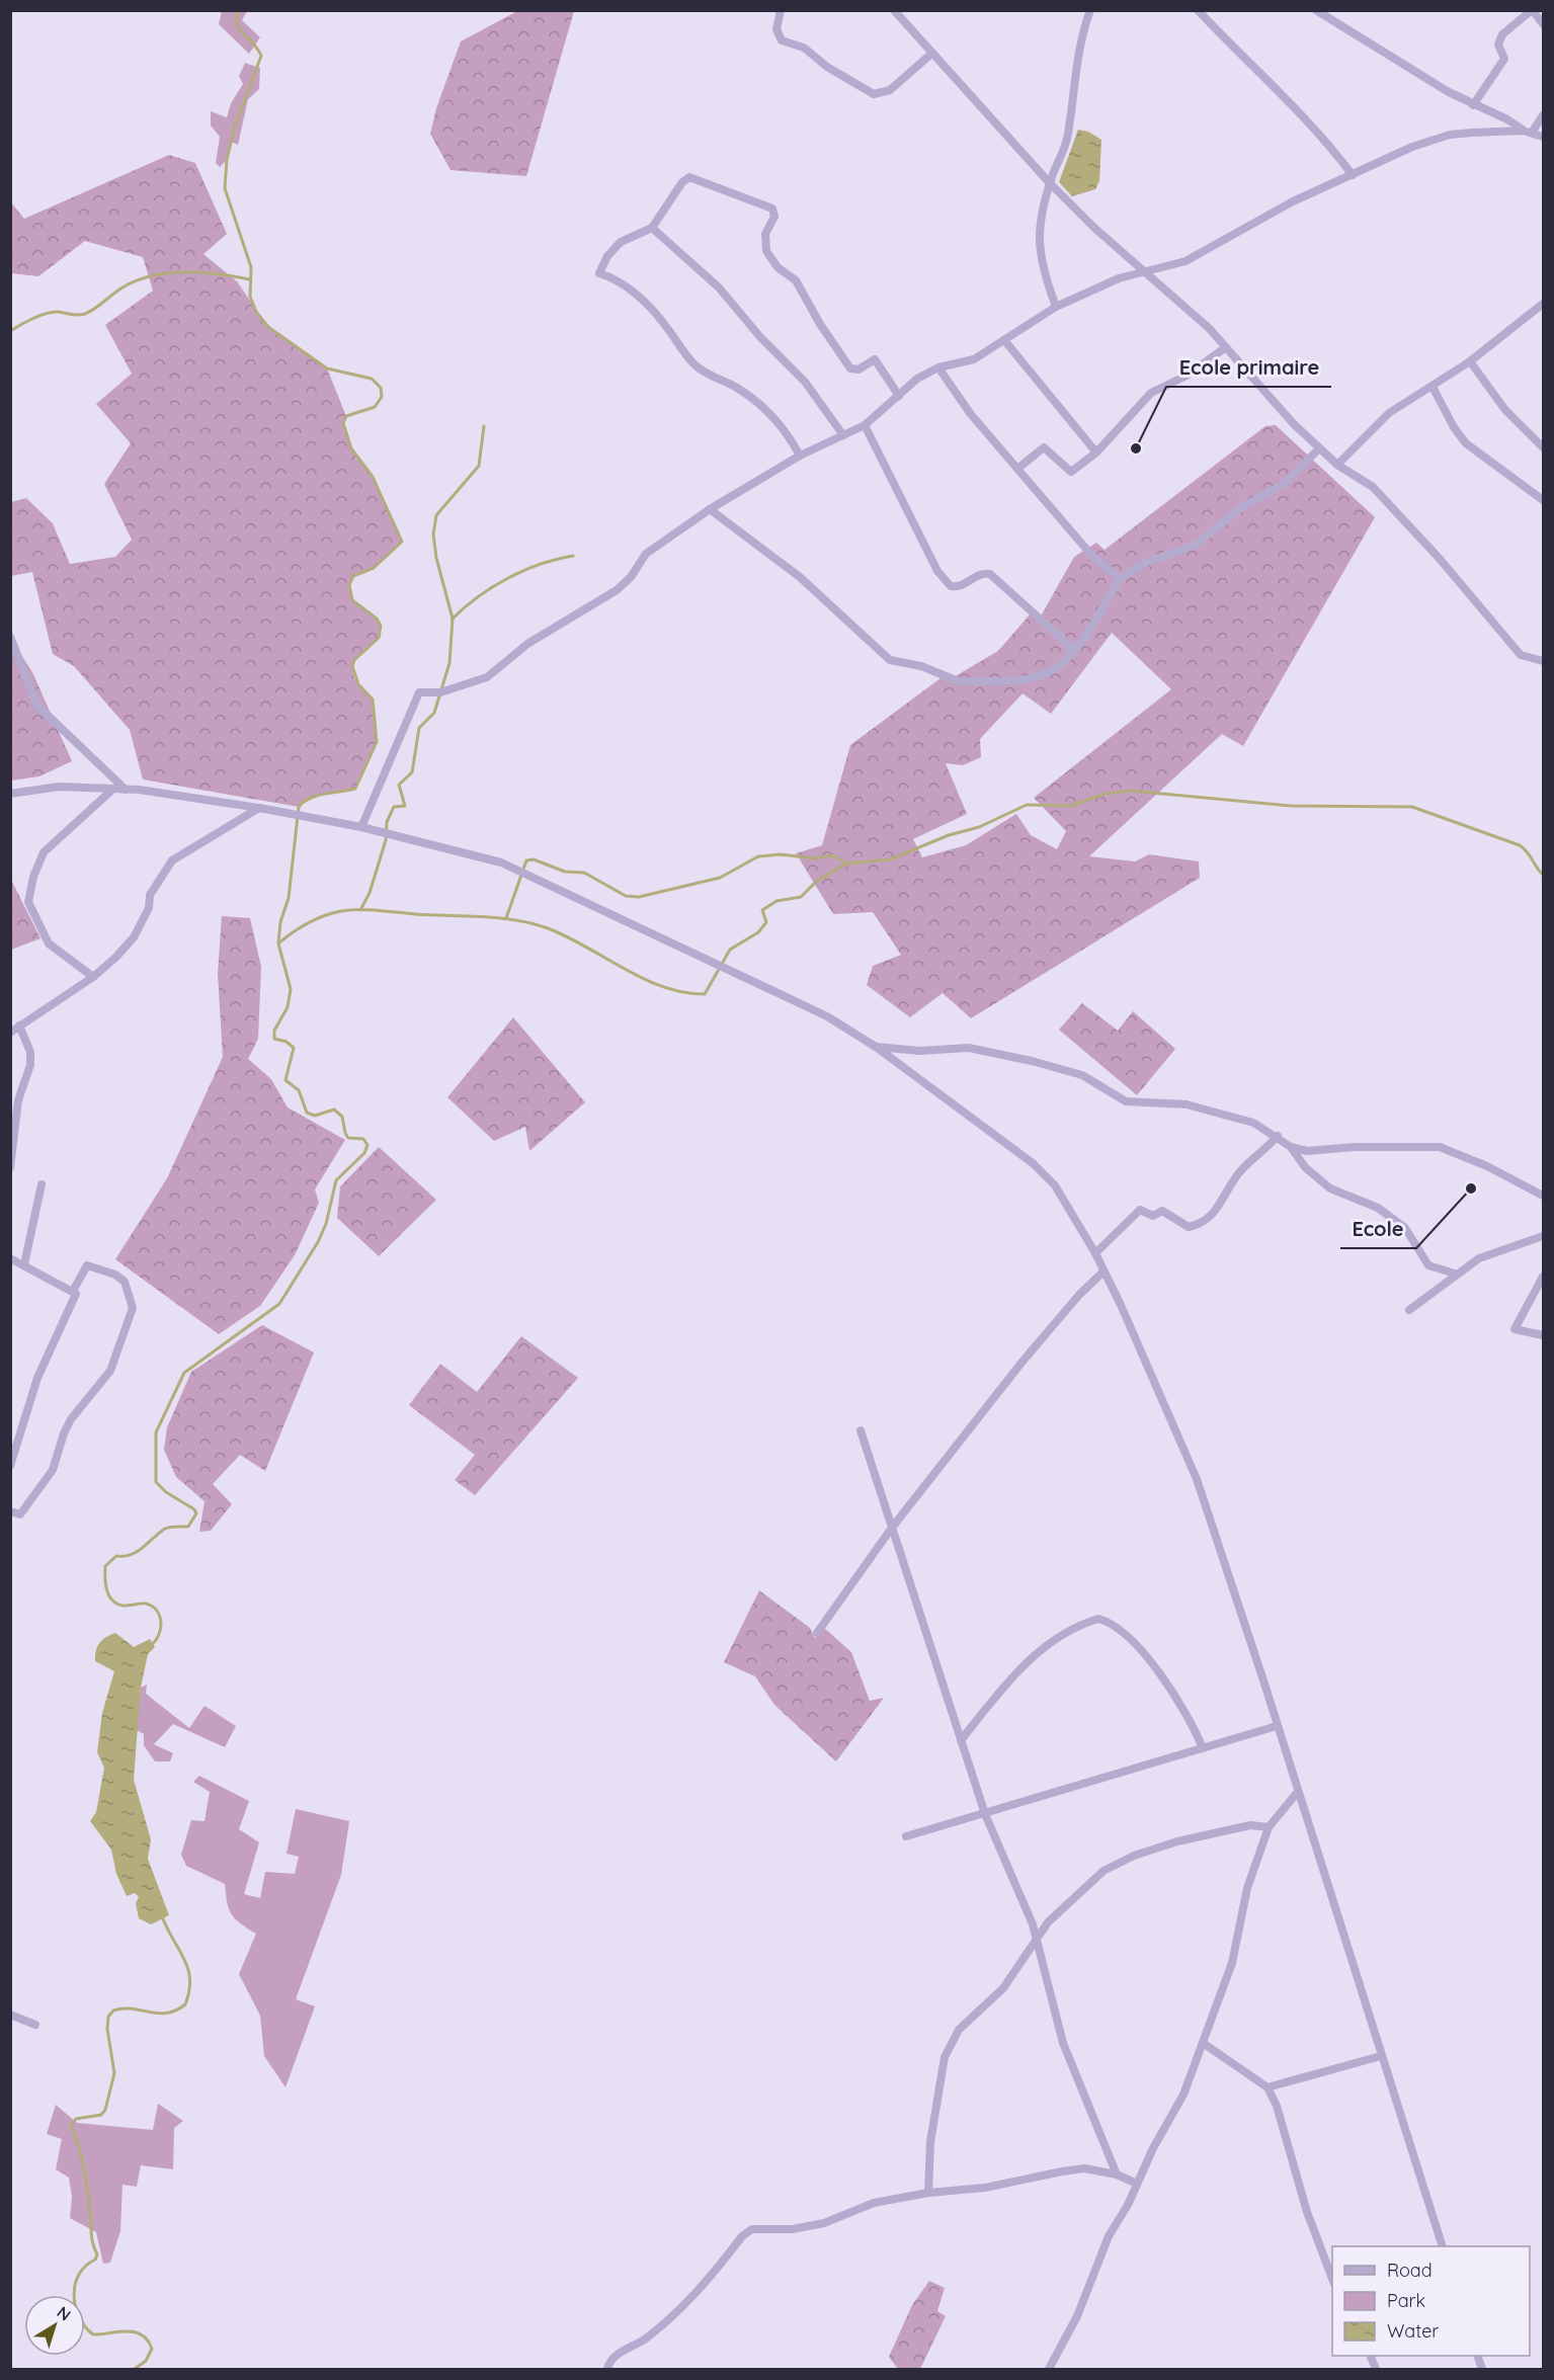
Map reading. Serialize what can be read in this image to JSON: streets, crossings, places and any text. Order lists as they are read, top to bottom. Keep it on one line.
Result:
{"places":["Ecole primaire","Ecole"],"legend":["Road","Park","Water"],"north":"top right"}
